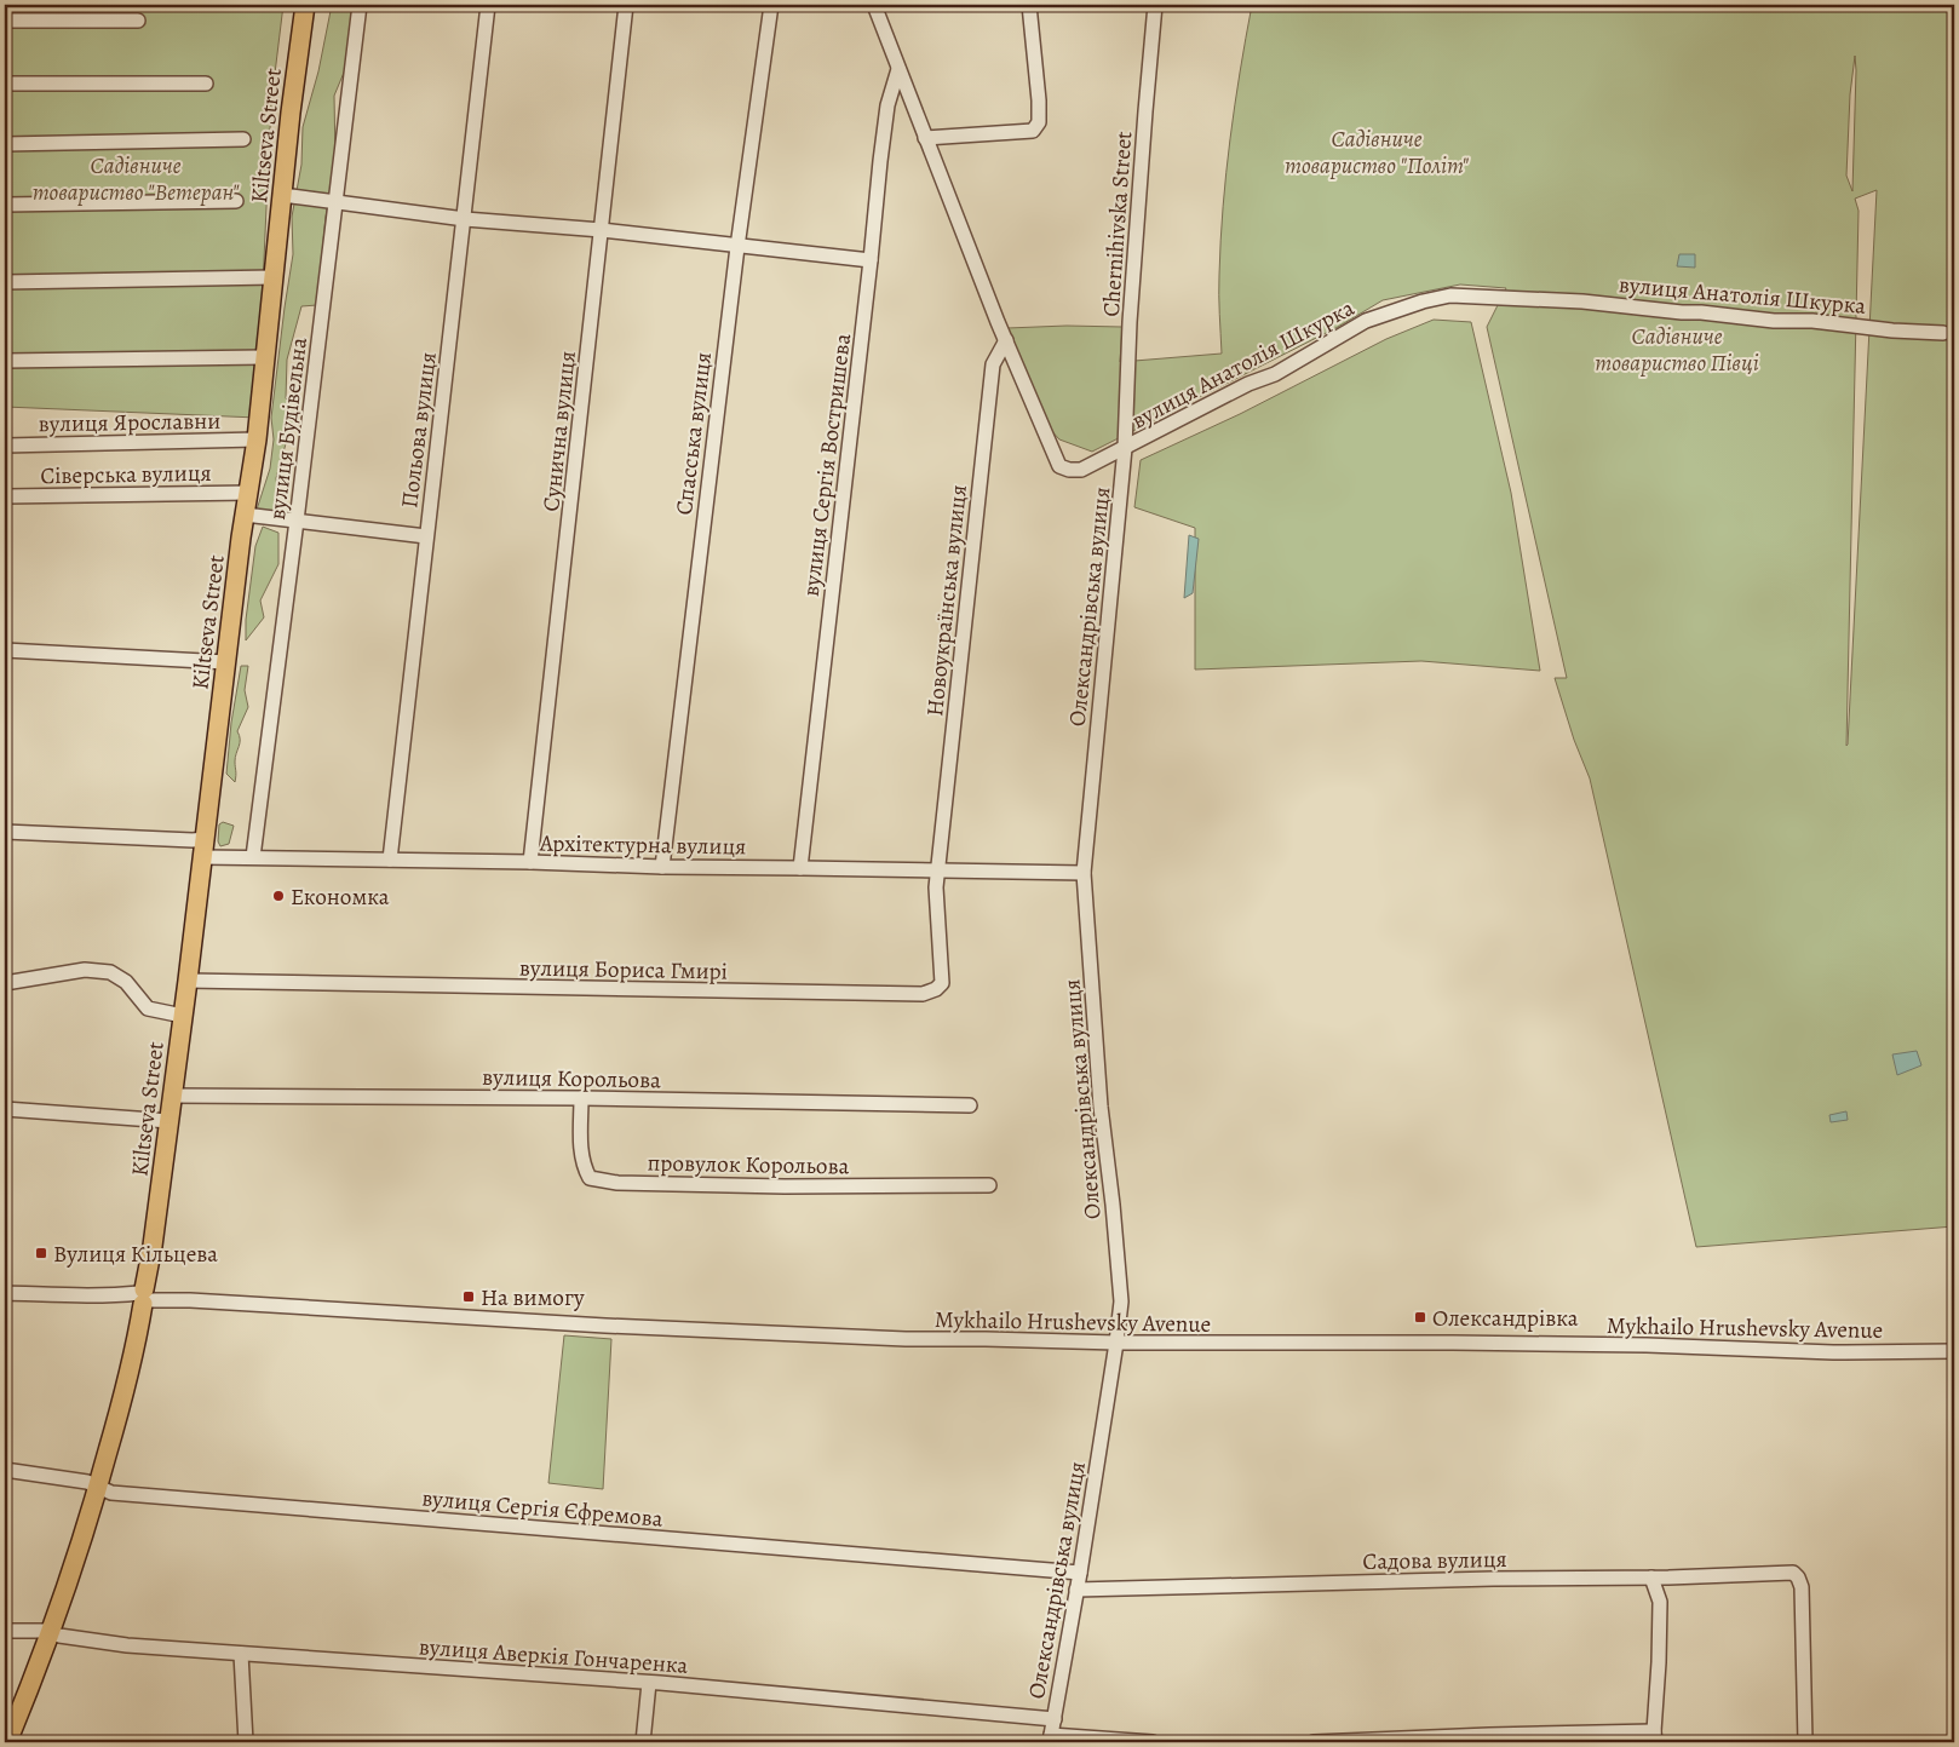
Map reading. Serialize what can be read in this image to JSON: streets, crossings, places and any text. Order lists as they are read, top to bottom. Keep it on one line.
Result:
{"streets":{"main road":["Kiltseva Street"],"street":["Chernihivska Street","вулиця Анатолія Шкурка","вулиця Ярославни","вулиця Будівельна","Польова вулиця","Сунична вулиця","Спасська вулиця","вулиця Сергія Востришева","Сіверська вулиця","Новоукраїнська вулиця","Олександрівська вулиця","Архітектурна вулиця","вулиця Бориса Гмирі","вулиця Корольова","провулок Корольова","Mykhailo Hrushevsky Avenue","вулиця Сергія Єфремова","Садова вулиця","вулиця Аверкія Гончаренка"]},"crossings":[["Kiltseva Street","вулиця Ярославни"],["Kiltseva Street","Сіверська вулиця"],["Kiltseva Street","Архітектурна вулиця"],["Kiltseva Street","вулиця Бориса Гмирі"],["Kiltseva Street","вулиця Корольова"],["Kiltseva Street","Mykhailo Hrushevsky Avenue"],["Kiltseva Street","вулиця Сергія Єфремова"],["Kiltseva Street","вулиця Аверкія Гончаренка"],["Chernihivska Street","вулиця Анатолія Шкурка"],["Chernihivska Street","Олександрівська вулиця"],["вулиця Анатолія Шкурка","вулиця Сергія Востришева"],["вулиця Анатолія Шкурка","Новоукраїнська вулиця"],["вулиця Анатолія Шкурка","Олександрівська вулиця"],["вулиця Будівельна","Архітектурна вулиця"],["Польова вулиця","Архітектурна вулиця"],["Сунична вулиця","Архітектурна вулиця"],["Спасська вулиця","Архітектурна вулиця"],["вулиця Сергія Востришева","Архітектурна вулиця"],["Новоукраїнська вулиця","Архітектурна вулиця"],["Новоукраїнська вулиця","вулиця Бориса Гмирі"],["Олександрівська вулиця","Архітектурна вулиця"],["Олександрівська вулиця","Mykhailo Hrushevsky Avenue"],["Олександрівська вулиця","вулиця Сергія Єфремова"],["Олександрівська вулиця","Садова вулиця"],["Олександрівська вулиця","вулиця Аверкія Гончаренка"],["Архітектурна вулиця","вулиця Бориса Гмирі"],["вулиця Корольова","провулок Корольова"]],"parks":["Садівниче товариство \"Політ\"","Садівниче товариство \"Ветеран\"","Садівниче товариство Півці"],"places":{"other":["Економка"],"transit":["Вулиця Кільцева","На вимогу","Олександрівка"]}}
